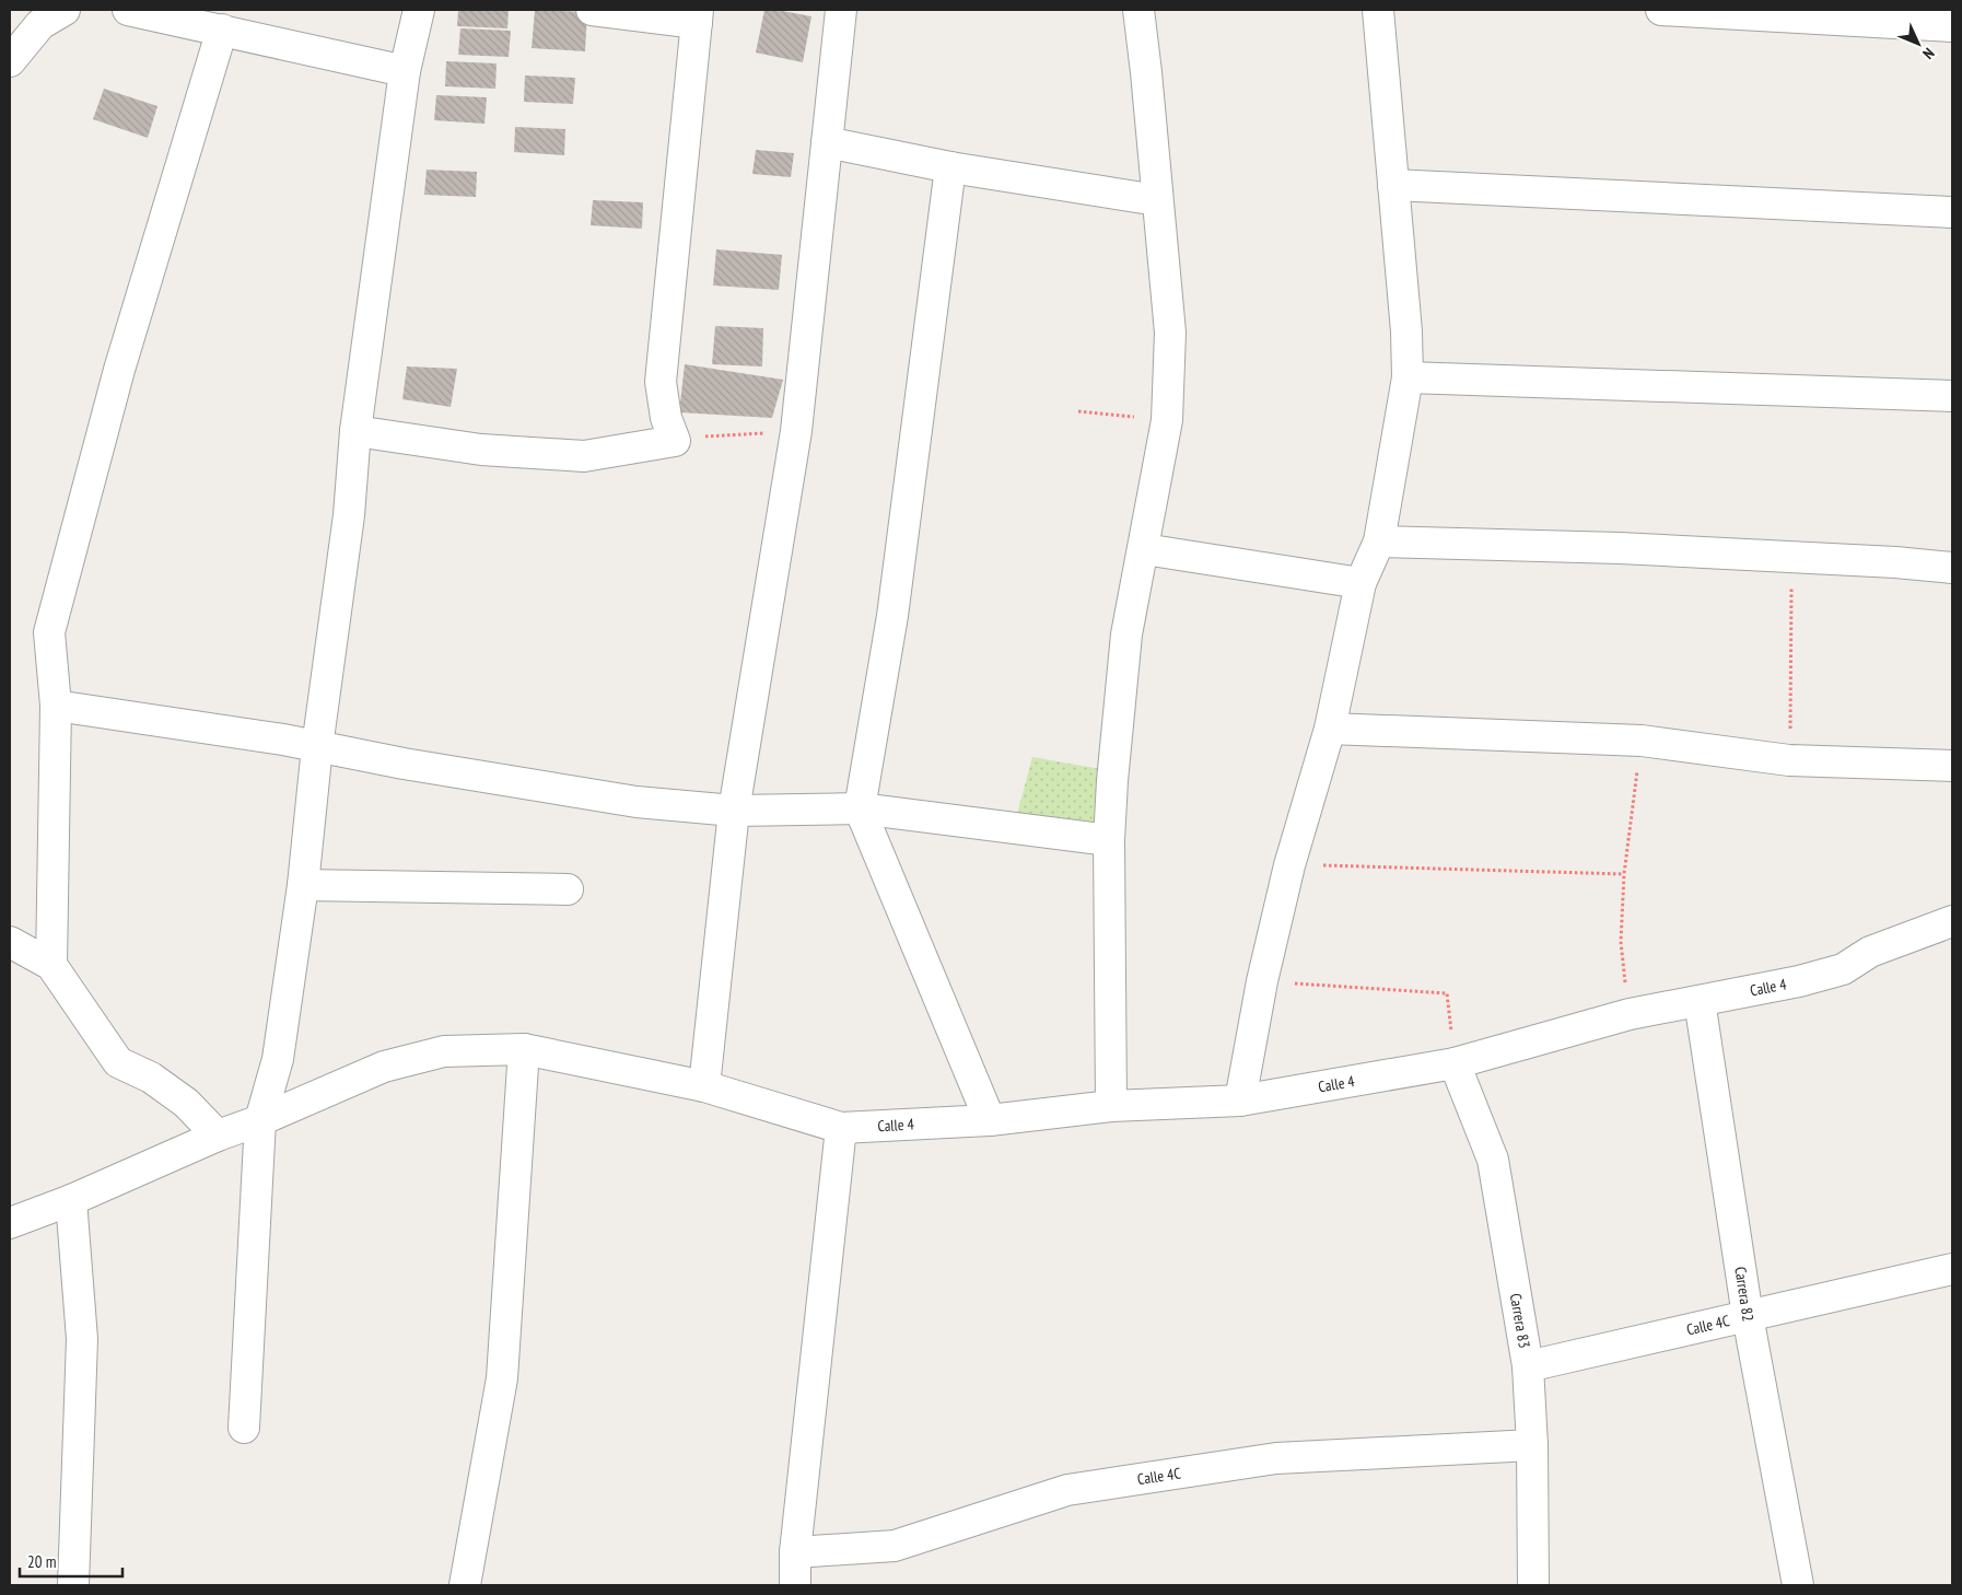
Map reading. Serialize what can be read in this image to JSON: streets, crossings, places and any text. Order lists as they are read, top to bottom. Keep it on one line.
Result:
{"streets":{"street":["Calle 4","Carrera 82","Carrera 83","Calle 4C"]},"crossings":[["Calle 4","Carrera 82"],["Calle 4","Carrera 83"],["Carrera 82","Calle 4C"],["Carrera 83","Calle 4C"]],"scale_bar":"20 m","north":"bottom right"}
